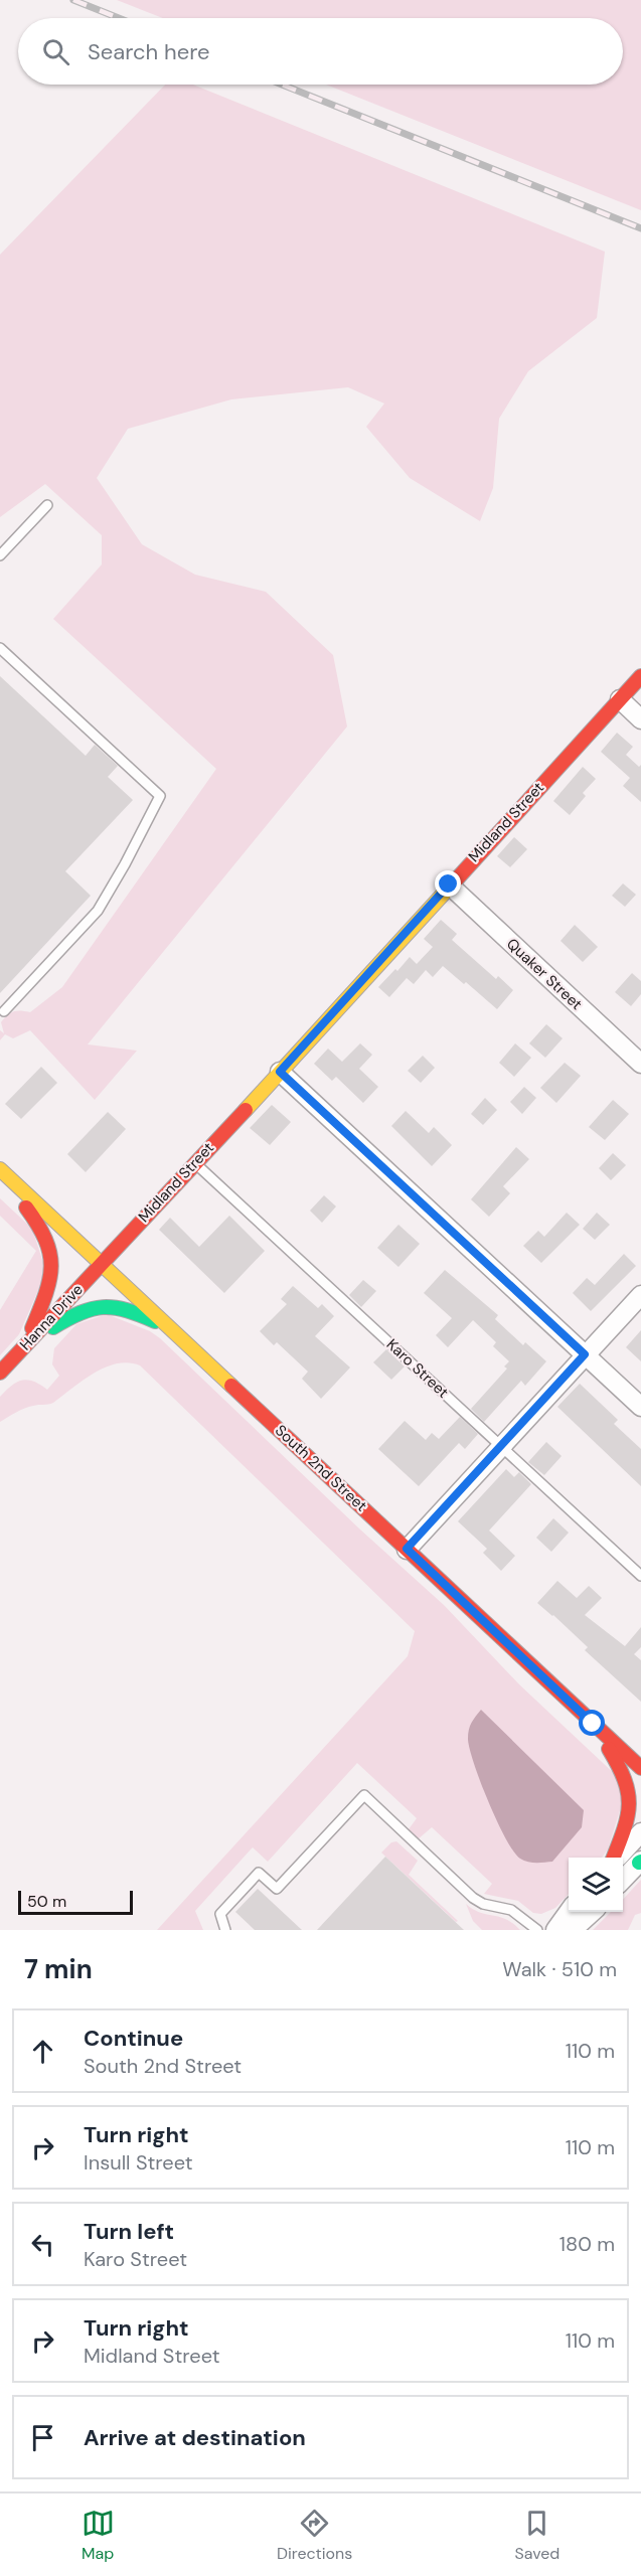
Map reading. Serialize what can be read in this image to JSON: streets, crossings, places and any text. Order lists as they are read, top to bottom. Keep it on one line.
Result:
{"streets":{"main road":["Midland Street","Hanna Drive","South 2nd Street"],"street":["Quaker Street"],"lane":["Karo Street"]},"crossings":[["Midland Street","Quaker Street"],["Midland Street","Hanna Drive"],["Midland Street","Karo Street"],["Midland Street","South 2nd Street"],["Hanna Drive","South 2nd Street"]],"scale_bar":"50 m","page":{"search":"Search here","scale":"50 m","heading":["7 min","Walk · 510 m"],"list":[["Continue","South 2nd Street","110 m"],["Turn right","Insull Street","110 m"],["Turn left","Karo Street","180 m"],["Turn right","Midland Street","110 m"],"Arrive at destination"],"nav":["Map","Directions","Saved"]}}
